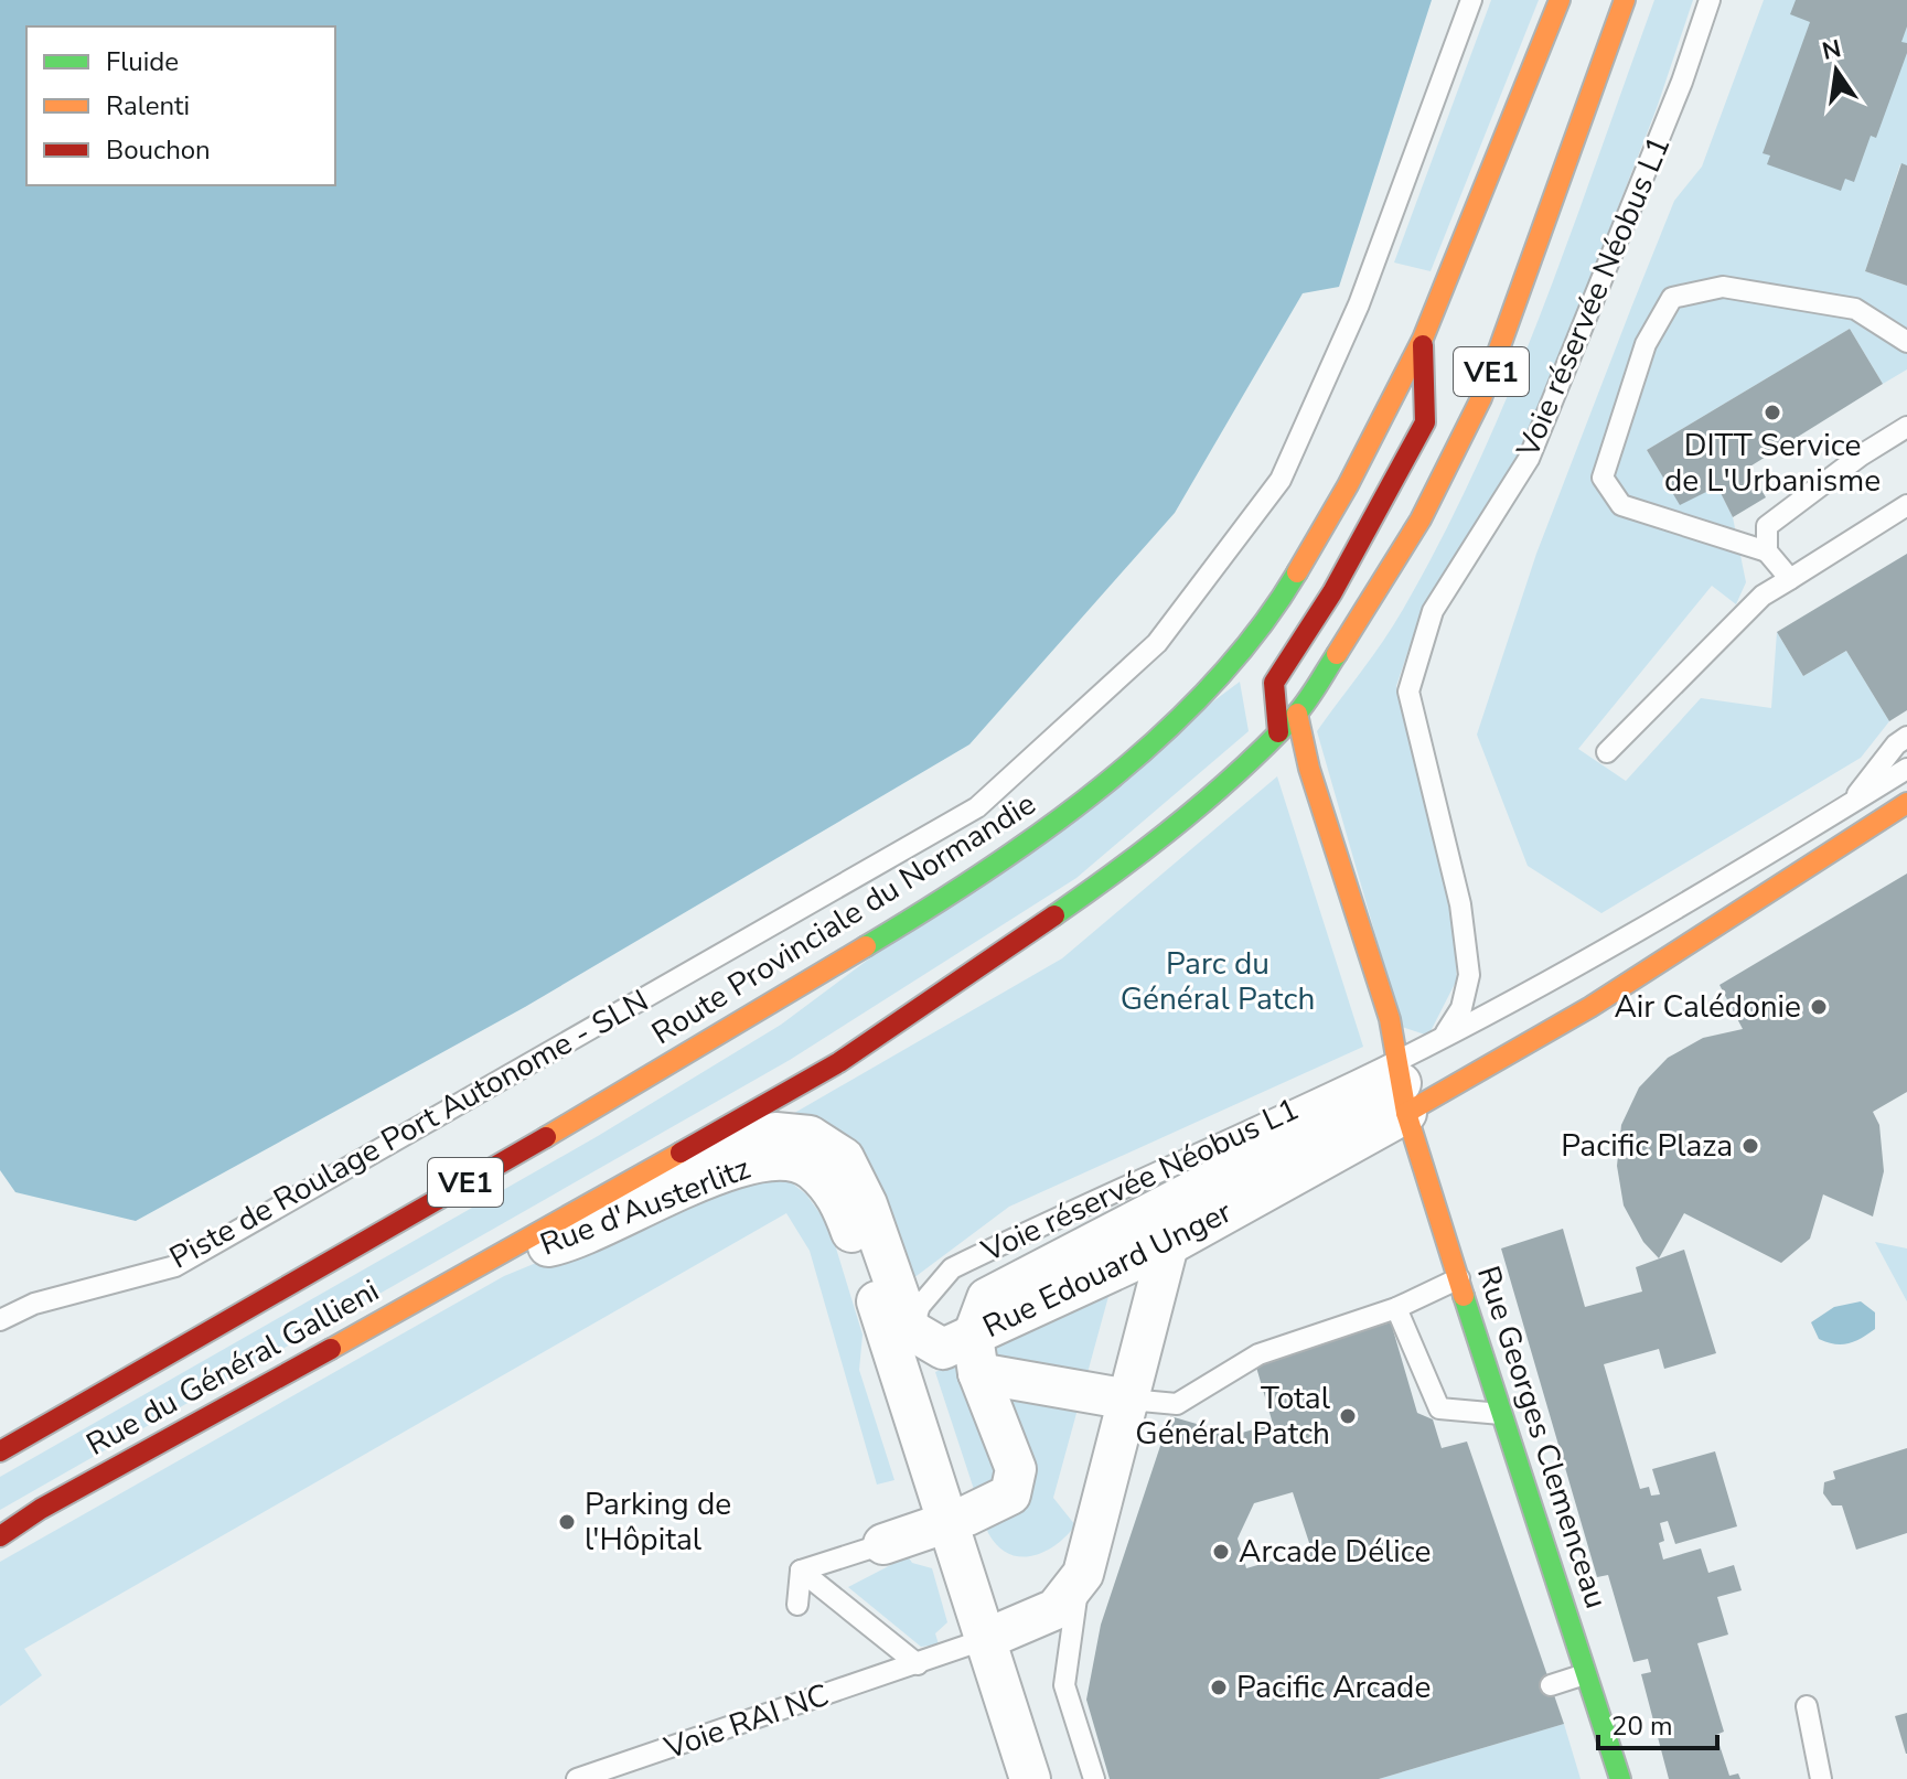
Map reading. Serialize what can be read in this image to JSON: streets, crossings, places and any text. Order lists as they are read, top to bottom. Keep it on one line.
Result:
{"streets":{"main road":["VE1","Route Provinciale du Normandie","Rue Edouard Unger","Rue du Général Gallieni","Rue Georges Clemenceau"],"street":["Rue d'Austerlitz"],"lane":["Voie réservée Néobus L1","Piste de Roulage Port Autonome - SLN","Voie RAI NC"]},"crossings":[["Voie réservée Néobus L1","Rue d'Austerlitz"],["Voie réservée Néobus L1","Rue Edouard Unger"],["Voie réservée Néobus L1","Rue Georges Clemenceau"],["VE1","Rue d'Austerlitz"],["VE1","Rue du Général Gallieni"],["VE1","Rue Georges Clemenceau"],["Route Provinciale du Normandie","Rue Georges Clemenceau"],["Rue d'Austerlitz","Rue du Général Gallieni"],["Rue d'Austerlitz","Voie RAI NC"],["Rue Edouard Unger","Rue Georges Clemenceau"]],"parks":["Parc du Général Patch"],"places":["DITT Service de L'Urbanisme","Air Calédonie","Pacific Plaza","Total Général Patch","Parking de l'Hôpital","Arcade Délice","Pacific Arcade"],"legend":["Fluide","Ralenti","Bouchon"],"scale_bar":"20 m","north":"top"}
